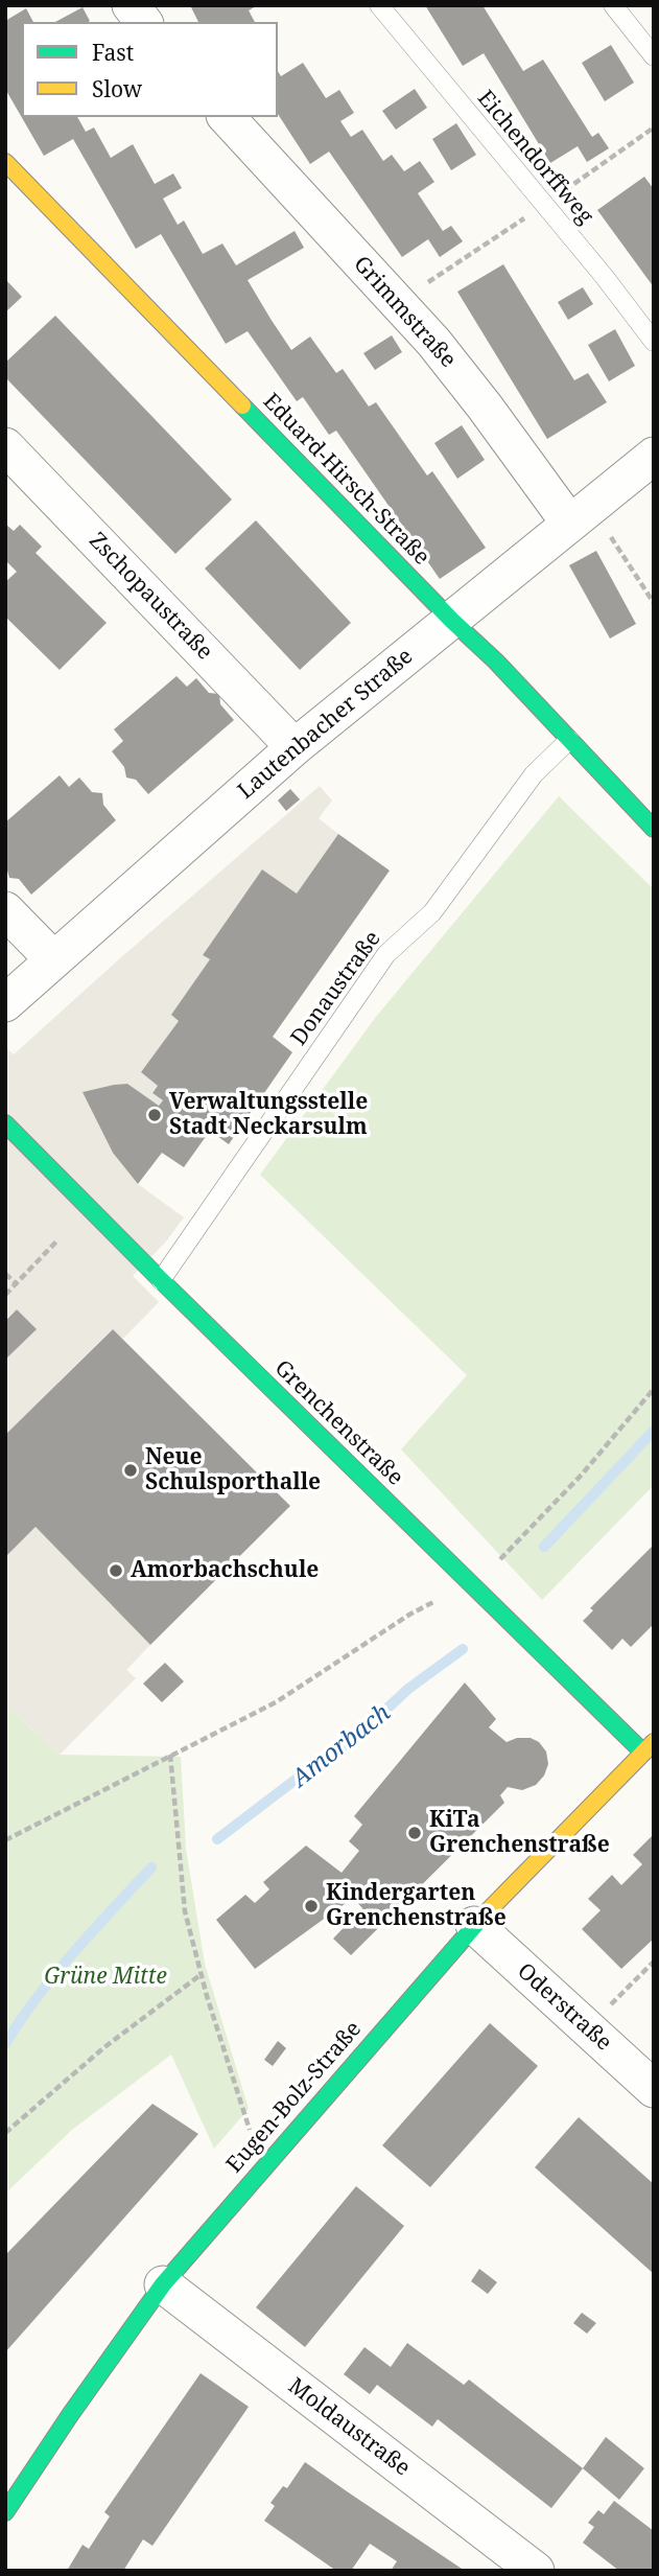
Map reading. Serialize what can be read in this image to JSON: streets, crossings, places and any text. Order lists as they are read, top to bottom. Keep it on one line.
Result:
{"streets":{"street":["Grimmstraße","Eduard-Hirsch-Straße","Zschopaustraße","Lautenbacher Straße","Grenchenstraße","Oderstraße","Eugen-Bolz-Straße","Moldaustraße"],"lane":["Eichendorffweg","Donaustraße"]},"crossings":[["Grimmstraße","Lautenbacher Straße"],["Eduard-Hirsch-Straße","Lautenbacher Straße"],["Eduard-Hirsch-Straße","Donaustraße"],["Zschopaustraße","Lautenbacher Straße"],["Donaustraße","Grenchenstraße"],["Grenchenstraße","Eugen-Bolz-Straße"],["Oderstraße","Eugen-Bolz-Straße"],["Eugen-Bolz-Straße","Moldaustraße"]],"water":["Amorbach"],"parks":["Grüne Mitte"],"places":["Verwaltungsstelle Stadt Neckarsulm","Neue Schulsporthalle","Amorbachschule","KiTa Grenchenstraße","Kindergarten Grenchenstraße"],"legend":["Fast","Slow"]}
